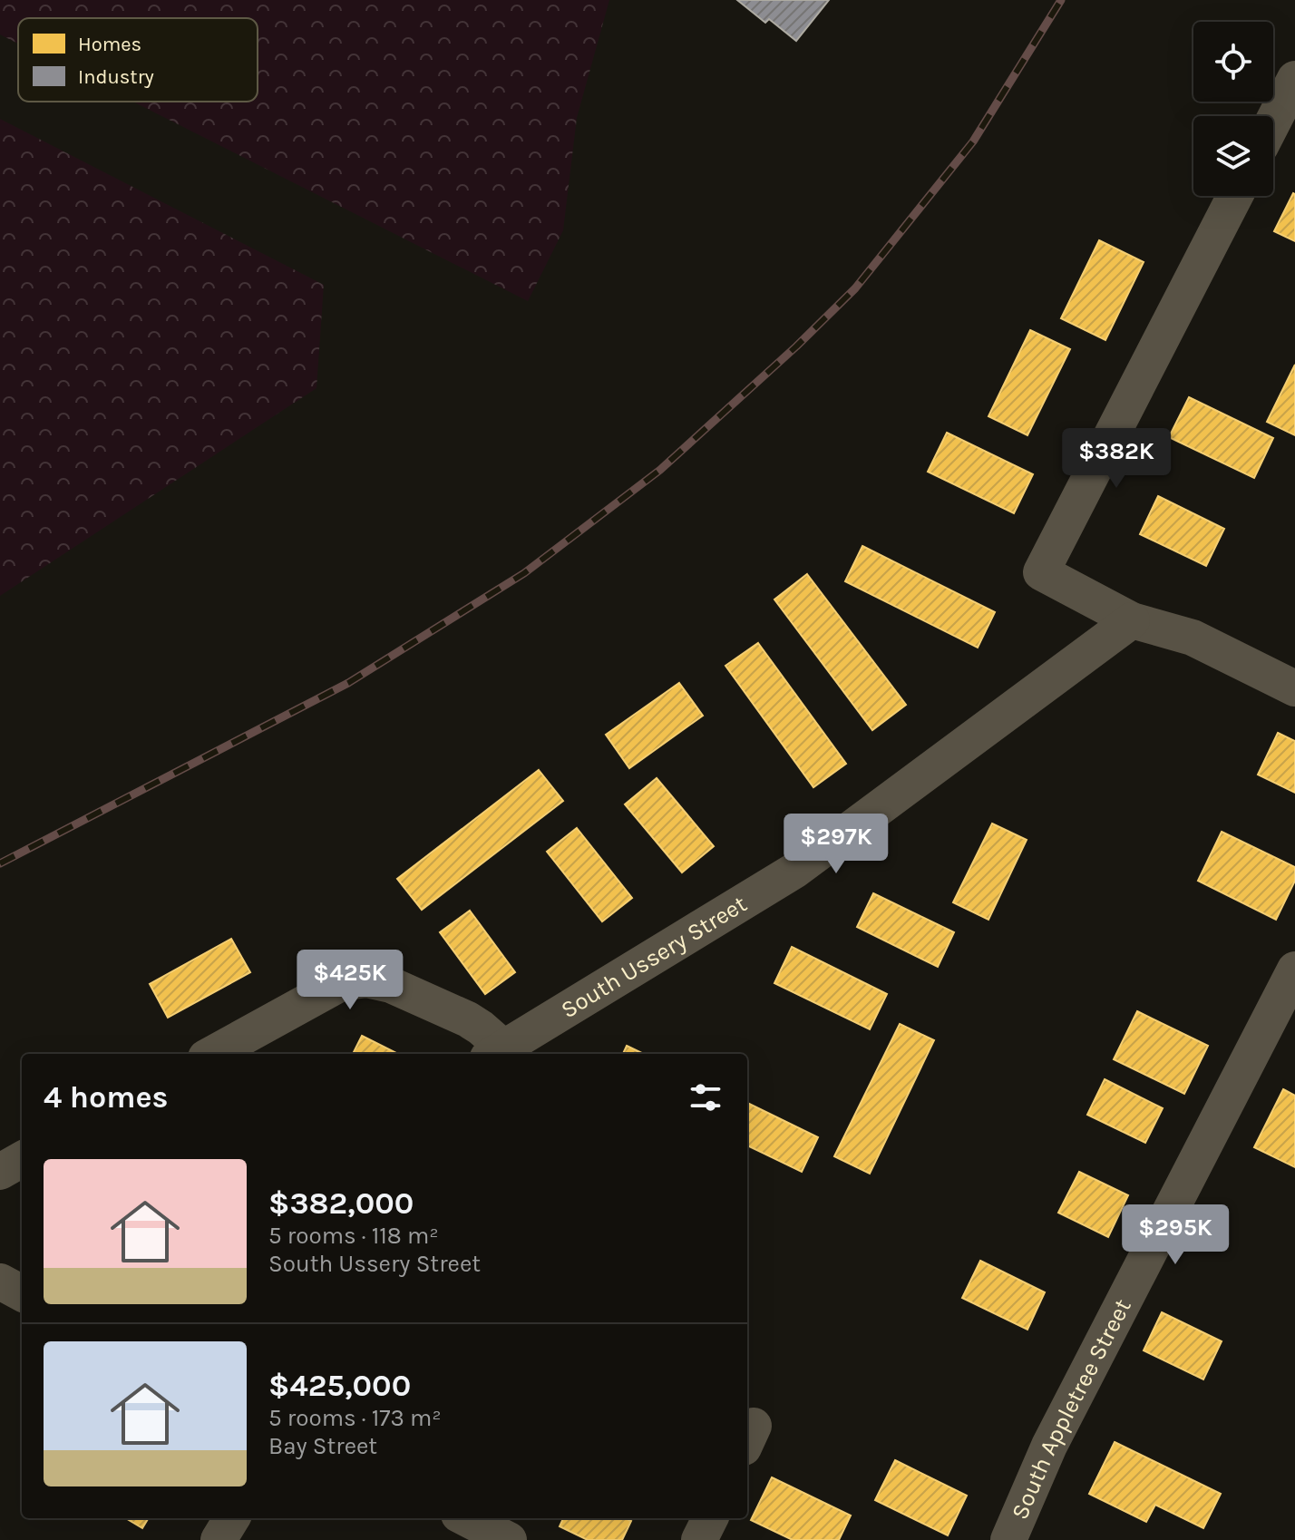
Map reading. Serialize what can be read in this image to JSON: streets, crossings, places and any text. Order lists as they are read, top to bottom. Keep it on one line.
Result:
{"streets":{"street":["South Ussery Street","South Appletree Street"]},"legend":["Homes","Industry"],"page":{"price":["$382K","$297K","$425K","$295K"],"heading":"4 homes","list":[{"name":"$382,000","note":"5 rooms · 118 m² · South Ussery Street"},{"name":"$425,000","note":"5 rooms · 173 m² · Bay Street"}]}}
